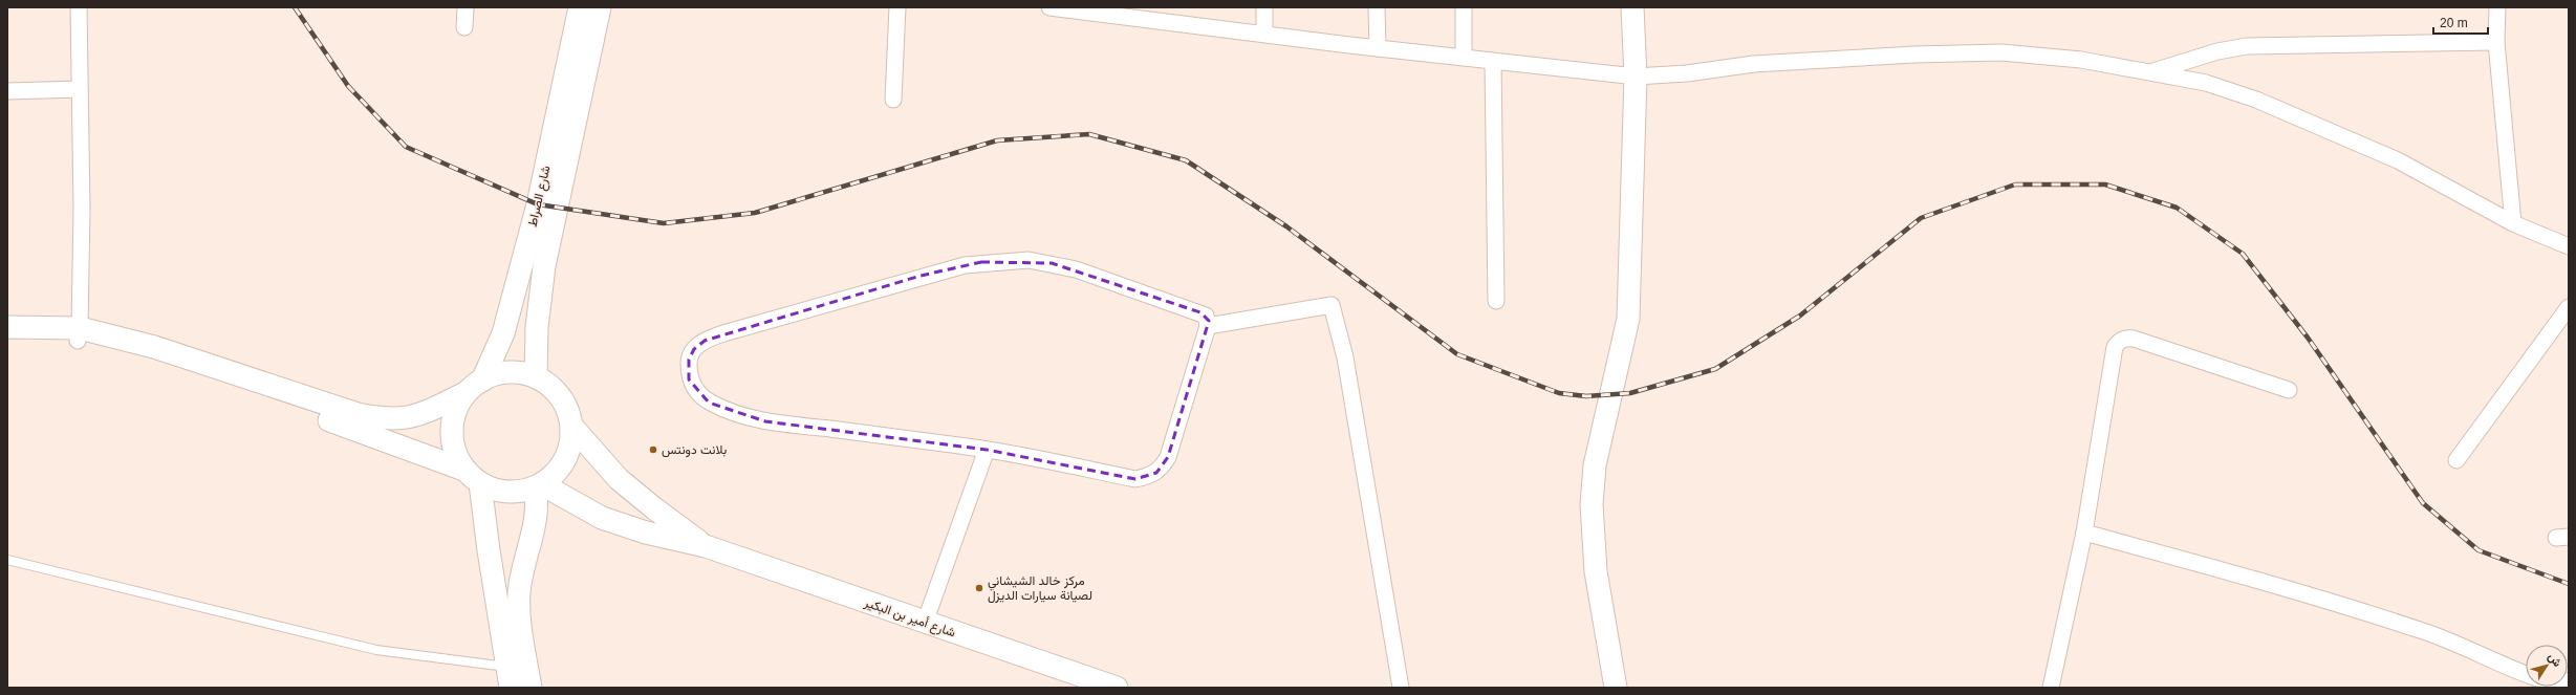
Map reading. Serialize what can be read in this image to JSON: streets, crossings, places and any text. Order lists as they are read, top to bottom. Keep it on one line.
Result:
{"streets":{"street":["شارع الصراط","شارع أمير بن البكير"]},"crossings":[["شارع الصراط","شارع أمير بن البكير"]],"places":["بلانت دونتس","مركز خالد الشيشاني لصيانة سيارات الديزل"],"scale_bar":"20 m","north":"top right"}
